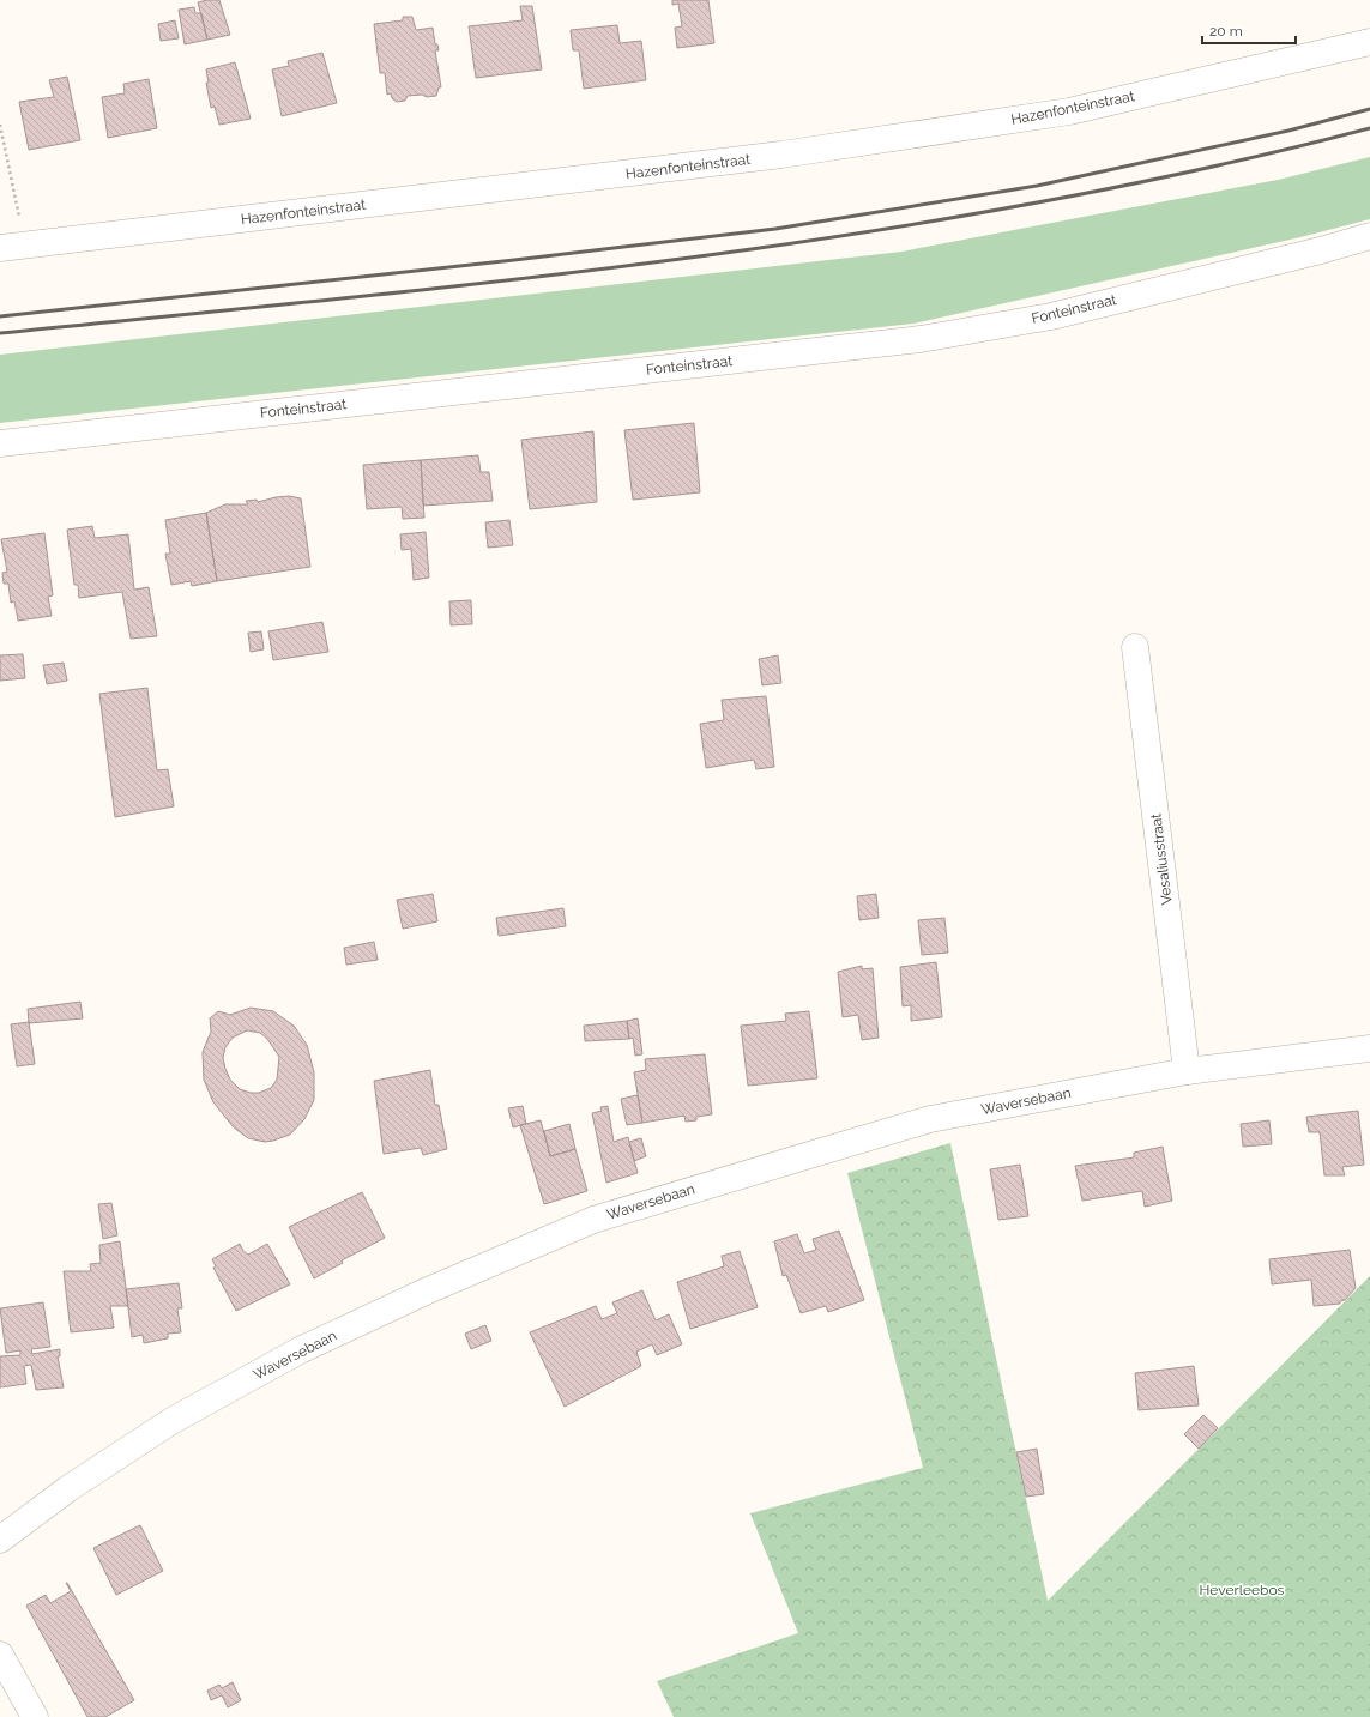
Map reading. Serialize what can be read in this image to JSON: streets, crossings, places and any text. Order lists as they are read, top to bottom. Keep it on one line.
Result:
{"streets":{"street":["Hazenfonteinstraat","Fonteinstraat","Vesaliusstraat","Waversebaan"]},"crossings":[["Vesaliusstraat","Waversebaan"]],"parks":["Heverleebos"],"scale_bar":"20 m"}
